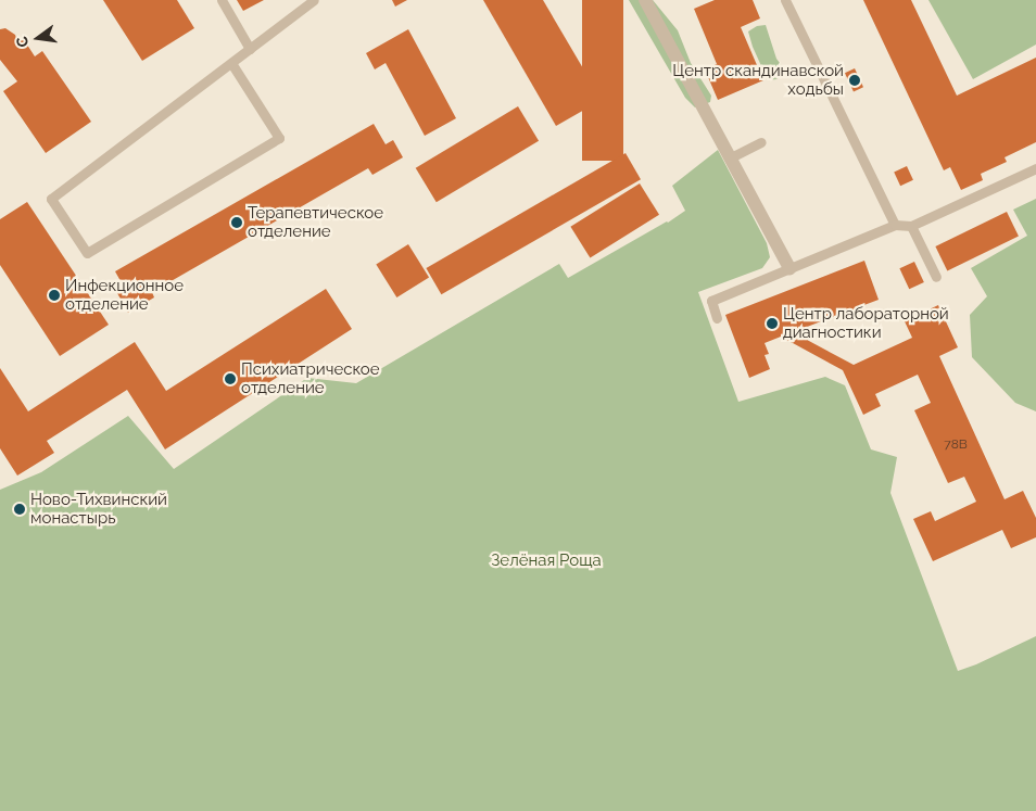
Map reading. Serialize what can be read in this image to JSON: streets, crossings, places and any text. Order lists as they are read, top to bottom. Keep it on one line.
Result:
{"parks":["Зелёная Роща"],"places":["Центр скандинавской ходьбы","Терапевтическое отделение","Инфекционное отделение","Центр лабораторной диагностики","Психиатрическое отделение","Ново-Тихвинский монастырь"],"house_numbers":["78В"],"north":"left"}
